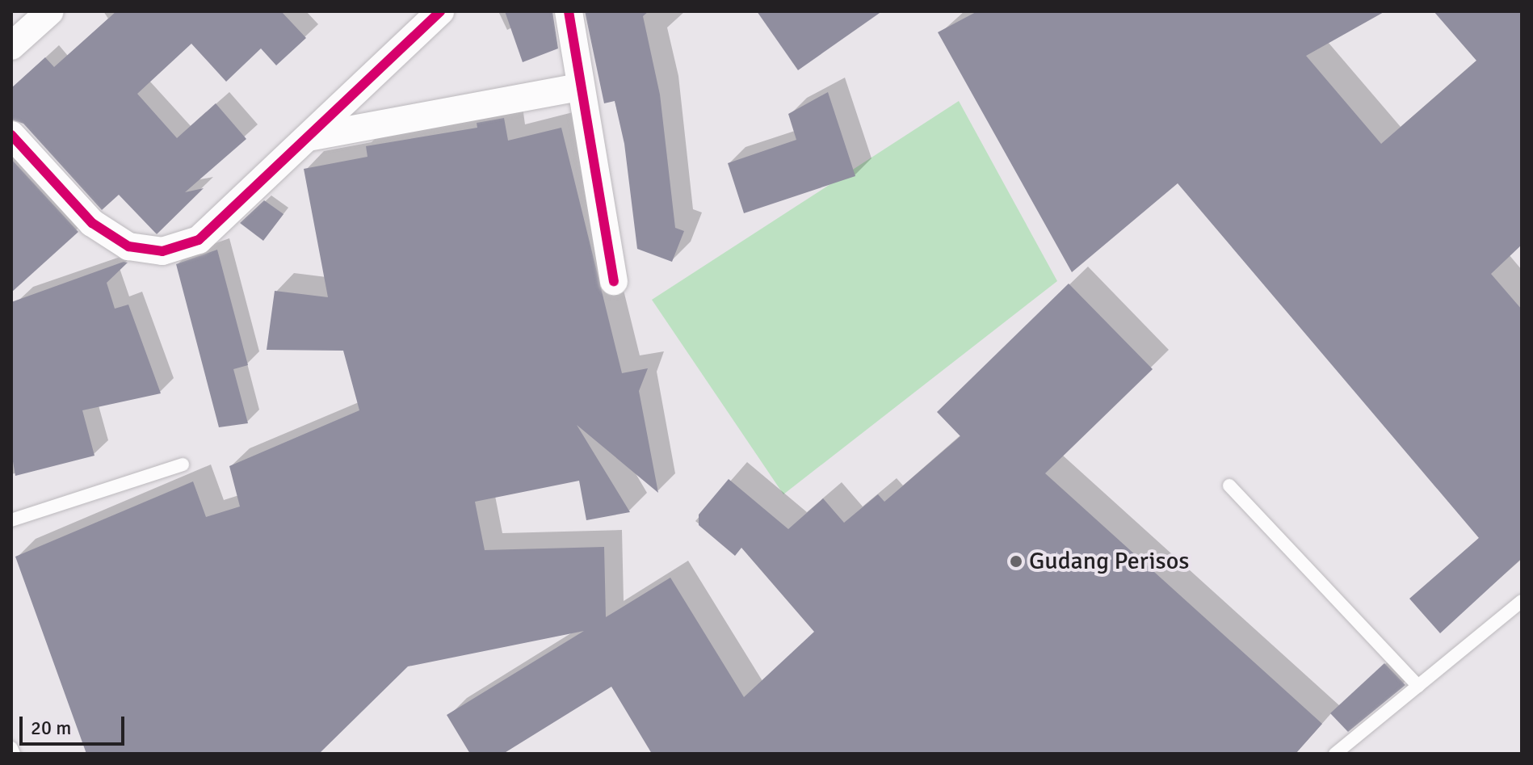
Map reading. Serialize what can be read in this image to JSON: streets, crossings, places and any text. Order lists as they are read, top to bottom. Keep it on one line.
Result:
{"places":["Gudang Perisos"],"scale_bar":"20 m"}
